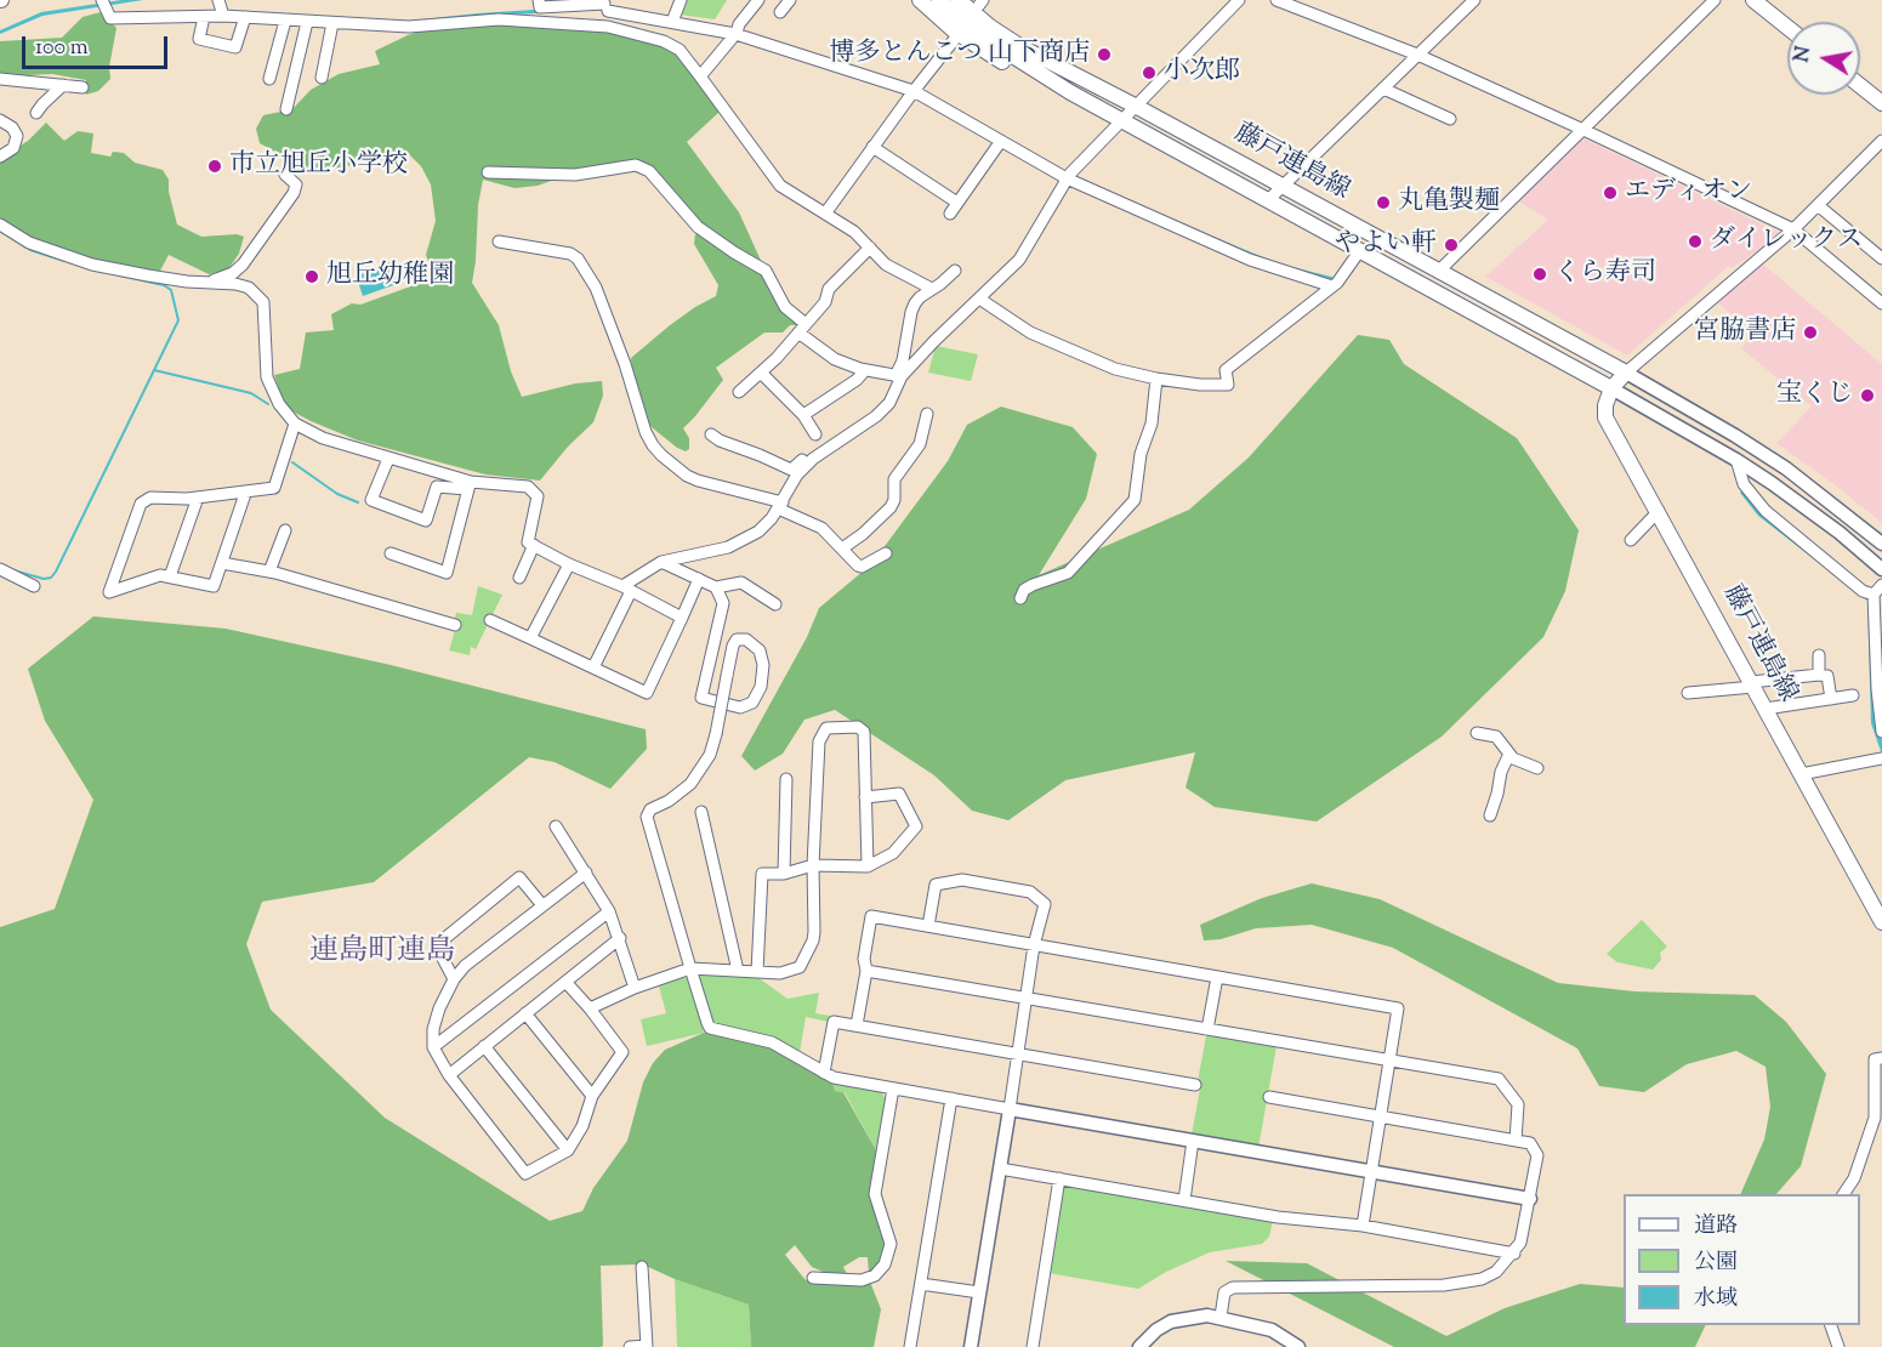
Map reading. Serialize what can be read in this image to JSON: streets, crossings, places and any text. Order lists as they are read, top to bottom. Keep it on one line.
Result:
{"streets":{"main road":["藤戸連島線"]},"districts":["連島町連島"],"places":["博多とんこつ 山下商店","小次郎","市立旭丘小学校","エディオン","丸亀製麺","ダイレックス","やよい軒","くら寿司","旭丘幼稚園","宮脇書店","宝くじ"],"legend":["道路","公園","水域"],"scale_bar":"100 m","north":"left"}
